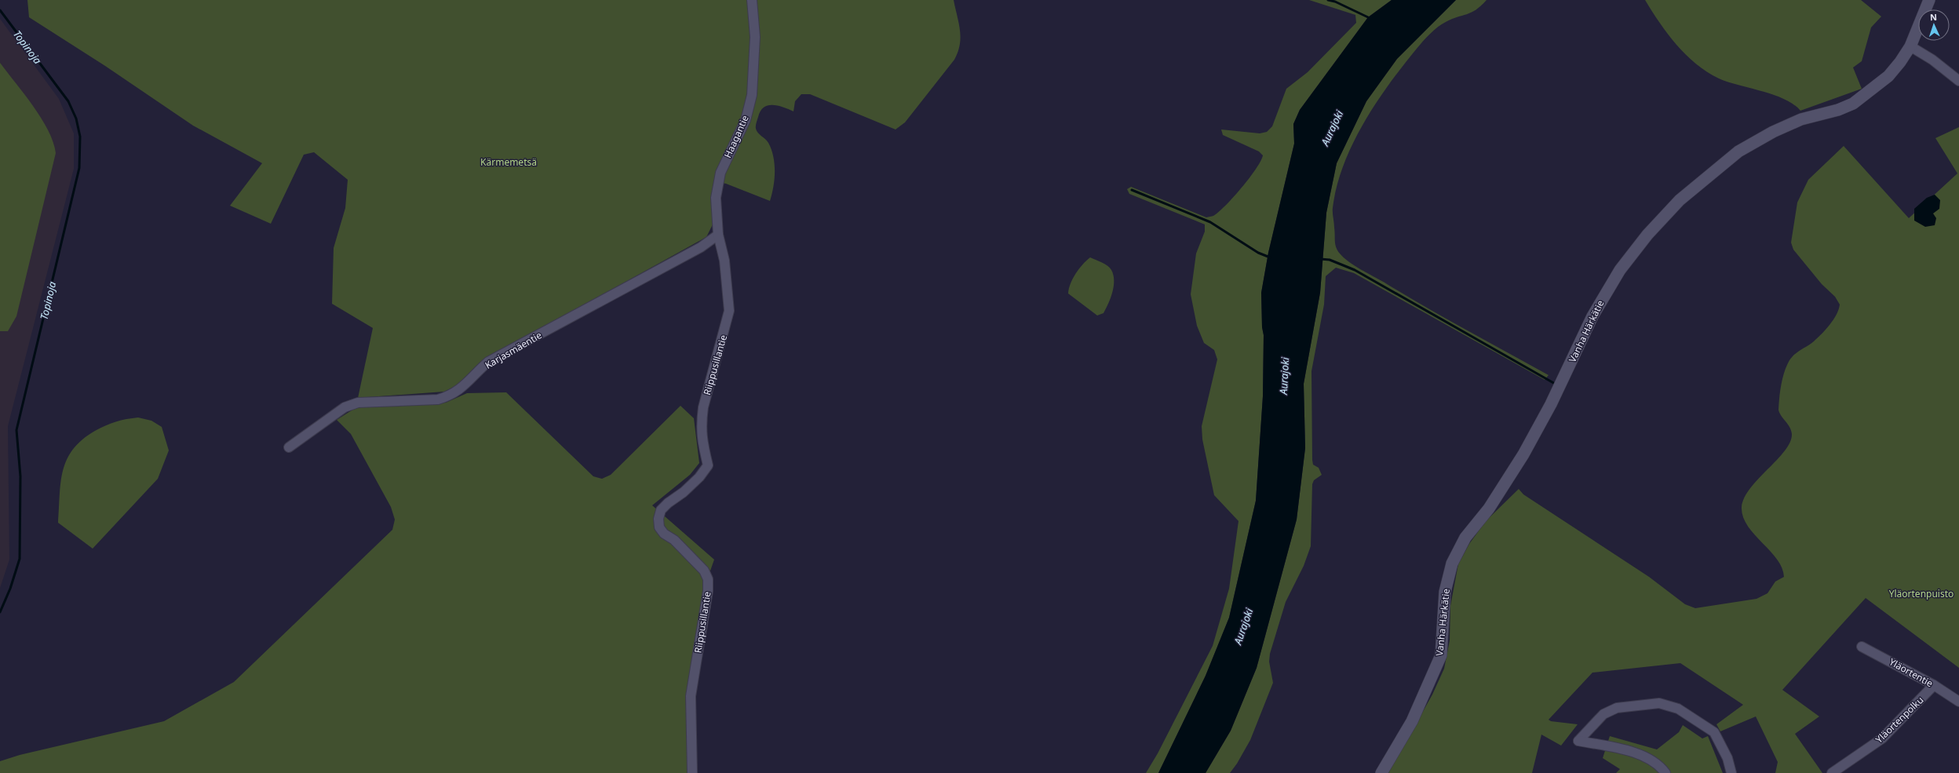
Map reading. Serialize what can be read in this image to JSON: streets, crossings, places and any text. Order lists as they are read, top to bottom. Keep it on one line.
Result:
{"streets":{"street":["Haagantie","Vanha Härkätie","Karjasmäentie","Riippusillantie","Yläortentie","Yläortenpolku"]},"crossings":[["Haagantie","Karjasmäentie"],["Haagantie","Riippusillantie"],["Karjasmäentie","Riippusillantie"],["Yläortentie","Yläortenpolku"]],"water":["Topinoja","Aurajoki"],"parks":["Kärmemetsä","Yläortenpuisto"],"north":"top"}
